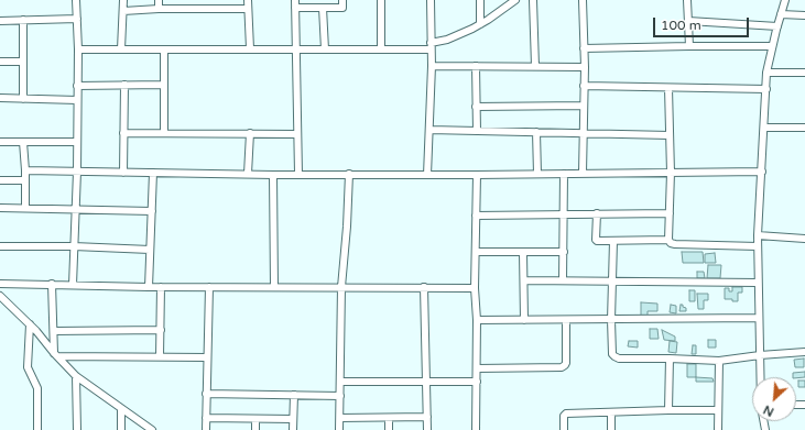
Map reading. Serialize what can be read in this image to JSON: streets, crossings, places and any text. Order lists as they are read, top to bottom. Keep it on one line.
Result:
{"scale_bar":"100 m","north":"bottom left"}
